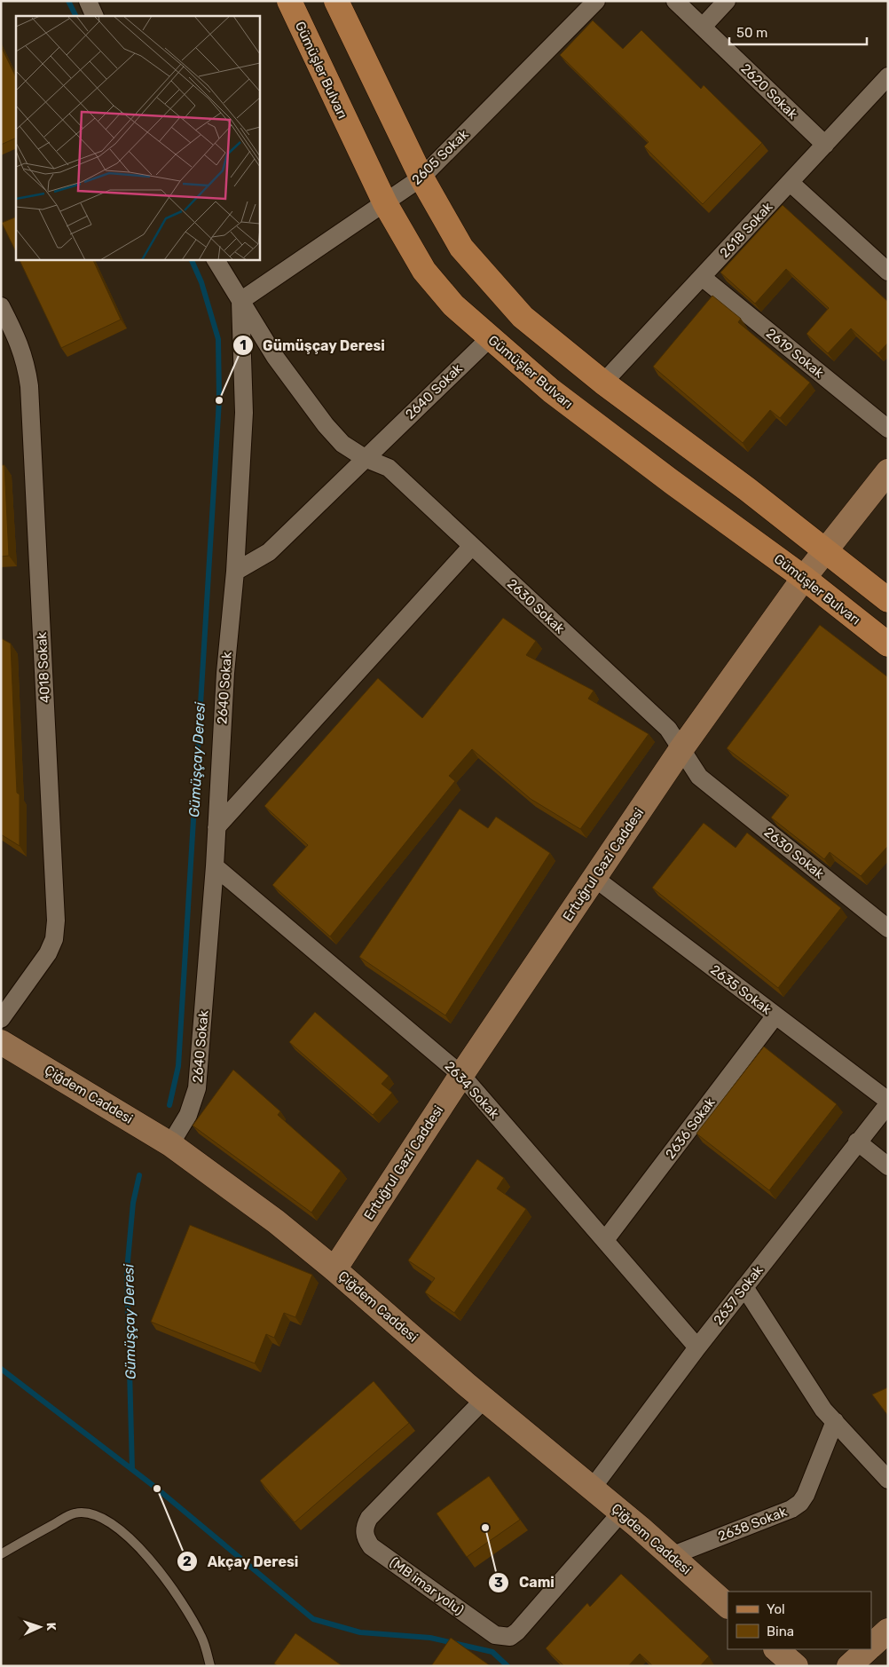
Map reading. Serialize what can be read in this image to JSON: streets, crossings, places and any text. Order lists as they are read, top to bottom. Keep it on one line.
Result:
{"streets":{"main road":["Gümüşler Bulvarı","Ertuğrul Gazi Caddesi","Çiğdem Caddesi"],"street":["2620 Sokak","2605 Sokak","2618 Sokak","2619 Sokak","2640 Sokak","2630 Sokak","4018 Sokak","2635 Sokak","2634 Sokak","2636 Sokak","2637 Sokak","2638 Sokak","(MB imar yolu)"]},"crossings":[["Gümüşler Bulvarı","2605 Sokak"],["Gümüşler Bulvarı","2640 Sokak"],["Gümüşler Bulvarı","Ertuğrul Gazi Caddesi"],["2620 Sokak","2618 Sokak"],["2605 Sokak","2630 Sokak"],["2618 Sokak","2619 Sokak"],["2640 Sokak","2630 Sokak"],["2640 Sokak","2634 Sokak"],["2640 Sokak","Çiğdem Caddesi"],["2630 Sokak","Ertuğrul Gazi Caddesi"],["Ertuğrul Gazi Caddesi","2635 Sokak"],["Ertuğrul Gazi Caddesi","2634 Sokak"],["Ertuğrul Gazi Caddesi","Çiğdem Caddesi"],["2635 Sokak","2636 Sokak"],["2635 Sokak","2637 Sokak"],["2634 Sokak","2636 Sokak"],["2634 Sokak","2637 Sokak"],["Çiğdem Caddesi","2637 Sokak"],["Çiğdem Caddesi","2638 Sokak"],["Çiğdem Caddesi","(MB imar yolu)"]],"water":["Gümüşçay Deresi"],"places":["Gümüşçay Deresi","Akçay Deresi","Cami"],"legend":["Yol","Bina"],"scale_bar":"50 m","north":"right"}
